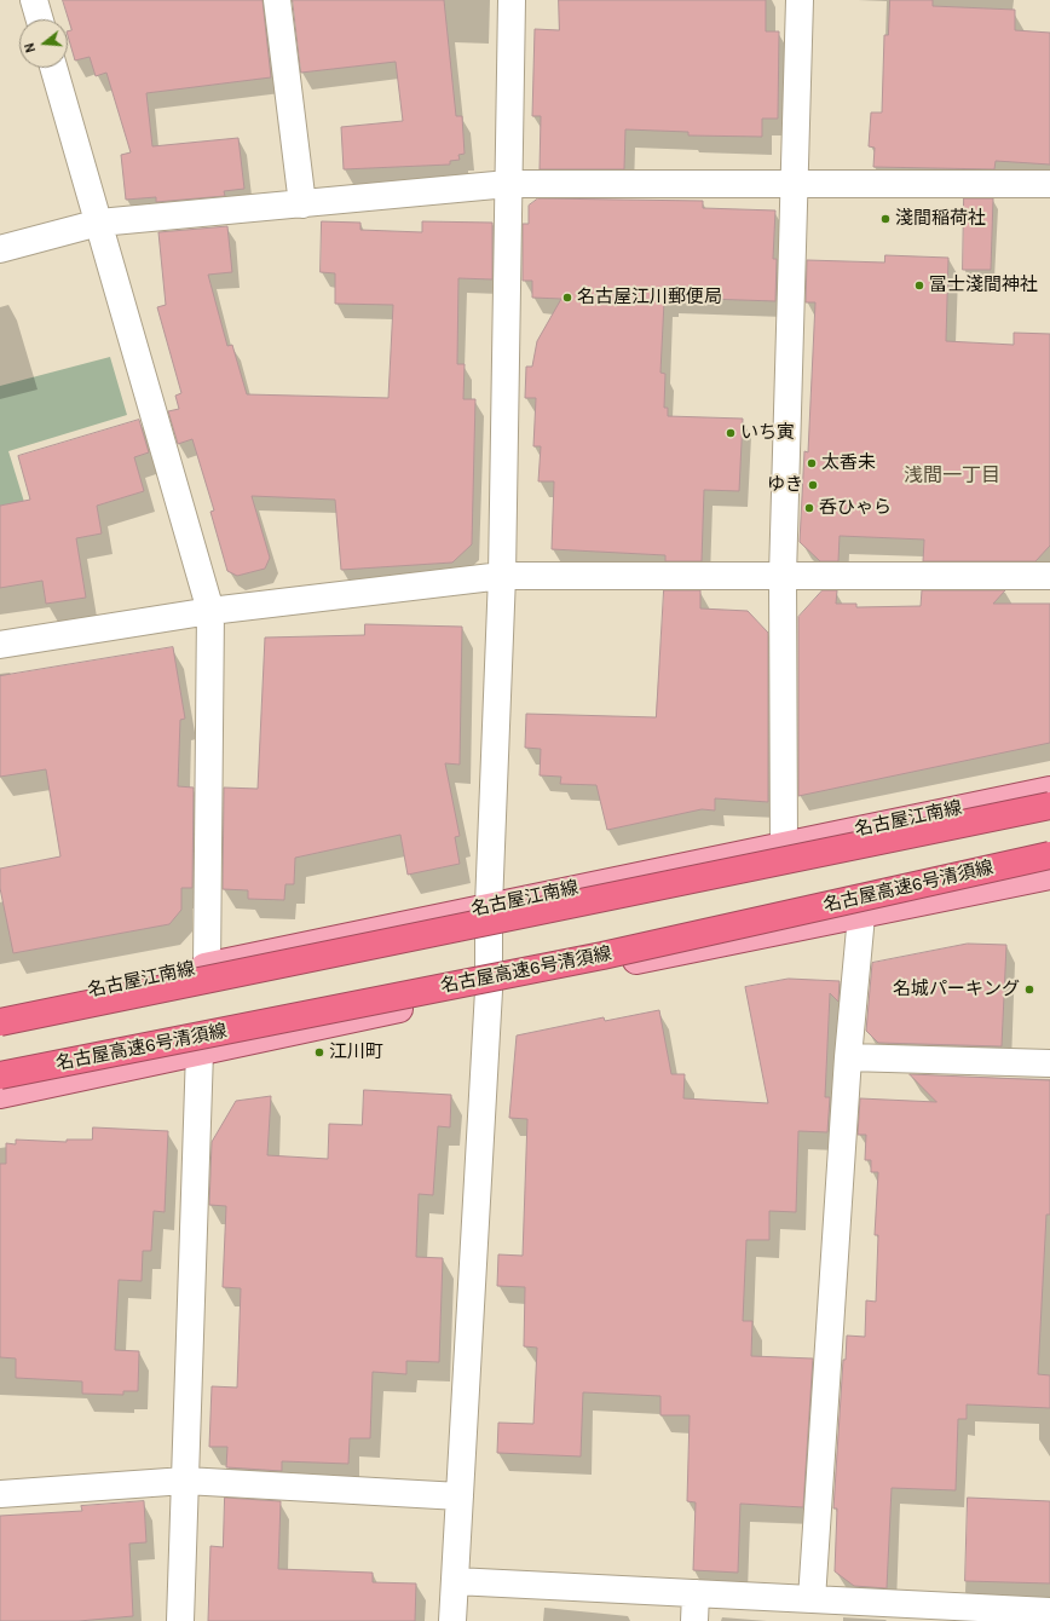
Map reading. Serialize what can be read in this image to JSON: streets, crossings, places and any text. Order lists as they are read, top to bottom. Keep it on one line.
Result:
{"streets":{"highway":["名古屋高速6号清須線"],"main road":["名古屋江南線"]},"districts":["浅間一丁目"],"places":["淺間稲荷社","冨士淺間神社","名古屋江川郵便局","いち寅","太香未","ゆき","呑ひゃら","名城パーキング","江川町"],"north":"left"}
